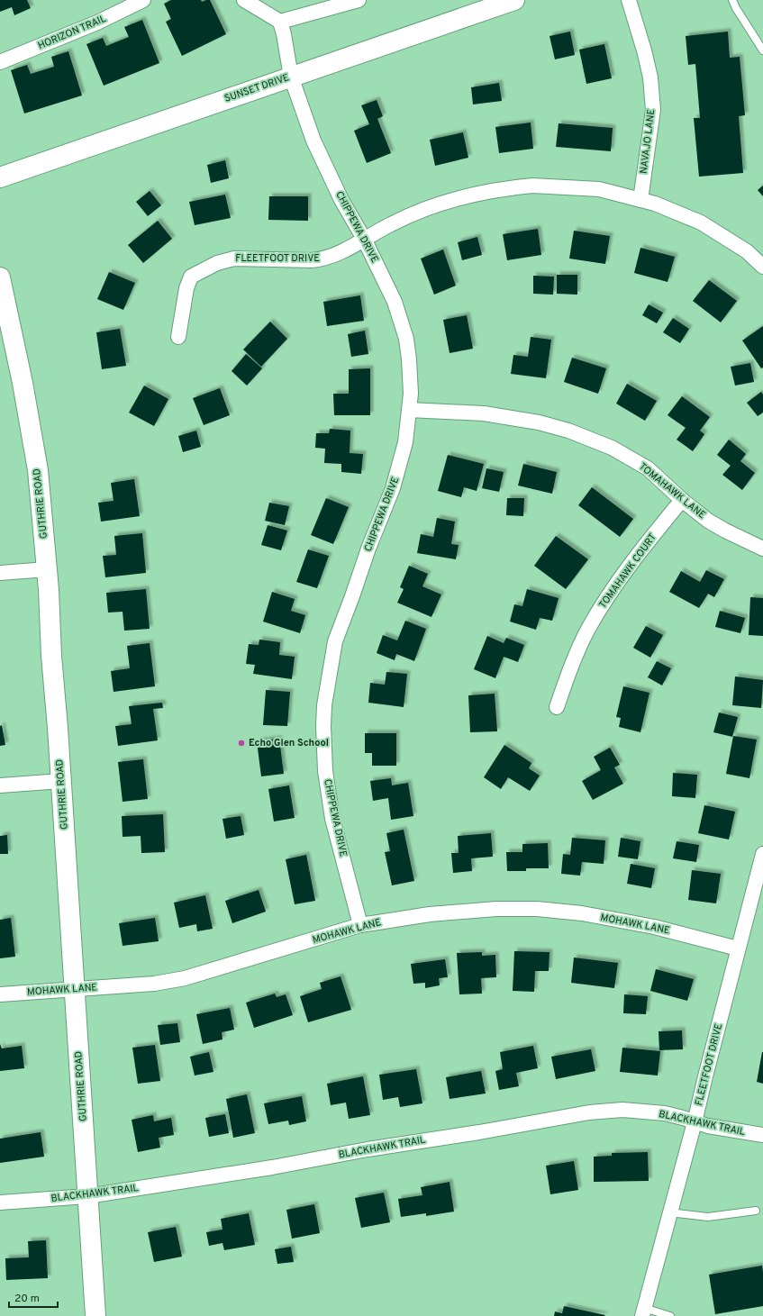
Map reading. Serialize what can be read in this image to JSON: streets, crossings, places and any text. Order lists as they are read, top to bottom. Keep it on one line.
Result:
{"streets":{"street":["HORIZON TRAIL","SUNSET DRIVE","NAVAJO LANE","CHIPPEWA DRIVE","FLEETFOOT DRIVE","TOMAHAWK LANE","GUTHRIE ROAD","TOMAHAWK COURT","MOHAWK LANE","BLACKHAWK TRAIL"]},"crossings":[["SUNSET DRIVE","CHIPPEWA DRIVE"],["NAVAJO LANE","FLEETFOOT DRIVE"],["CHIPPEWA DRIVE","FLEETFOOT DRIVE"],["CHIPPEWA DRIVE","TOMAHAWK LANE"],["CHIPPEWA DRIVE","MOHAWK LANE"],["FLEETFOOT DRIVE","MOHAWK LANE"],["FLEETFOOT DRIVE","BLACKHAWK TRAIL"],["TOMAHAWK LANE","TOMAHAWK COURT"],["GUTHRIE ROAD","MOHAWK LANE"],["GUTHRIE ROAD","BLACKHAWK TRAIL"]],"places":["Echo Glen School"],"scale_bar":"20 m"}
